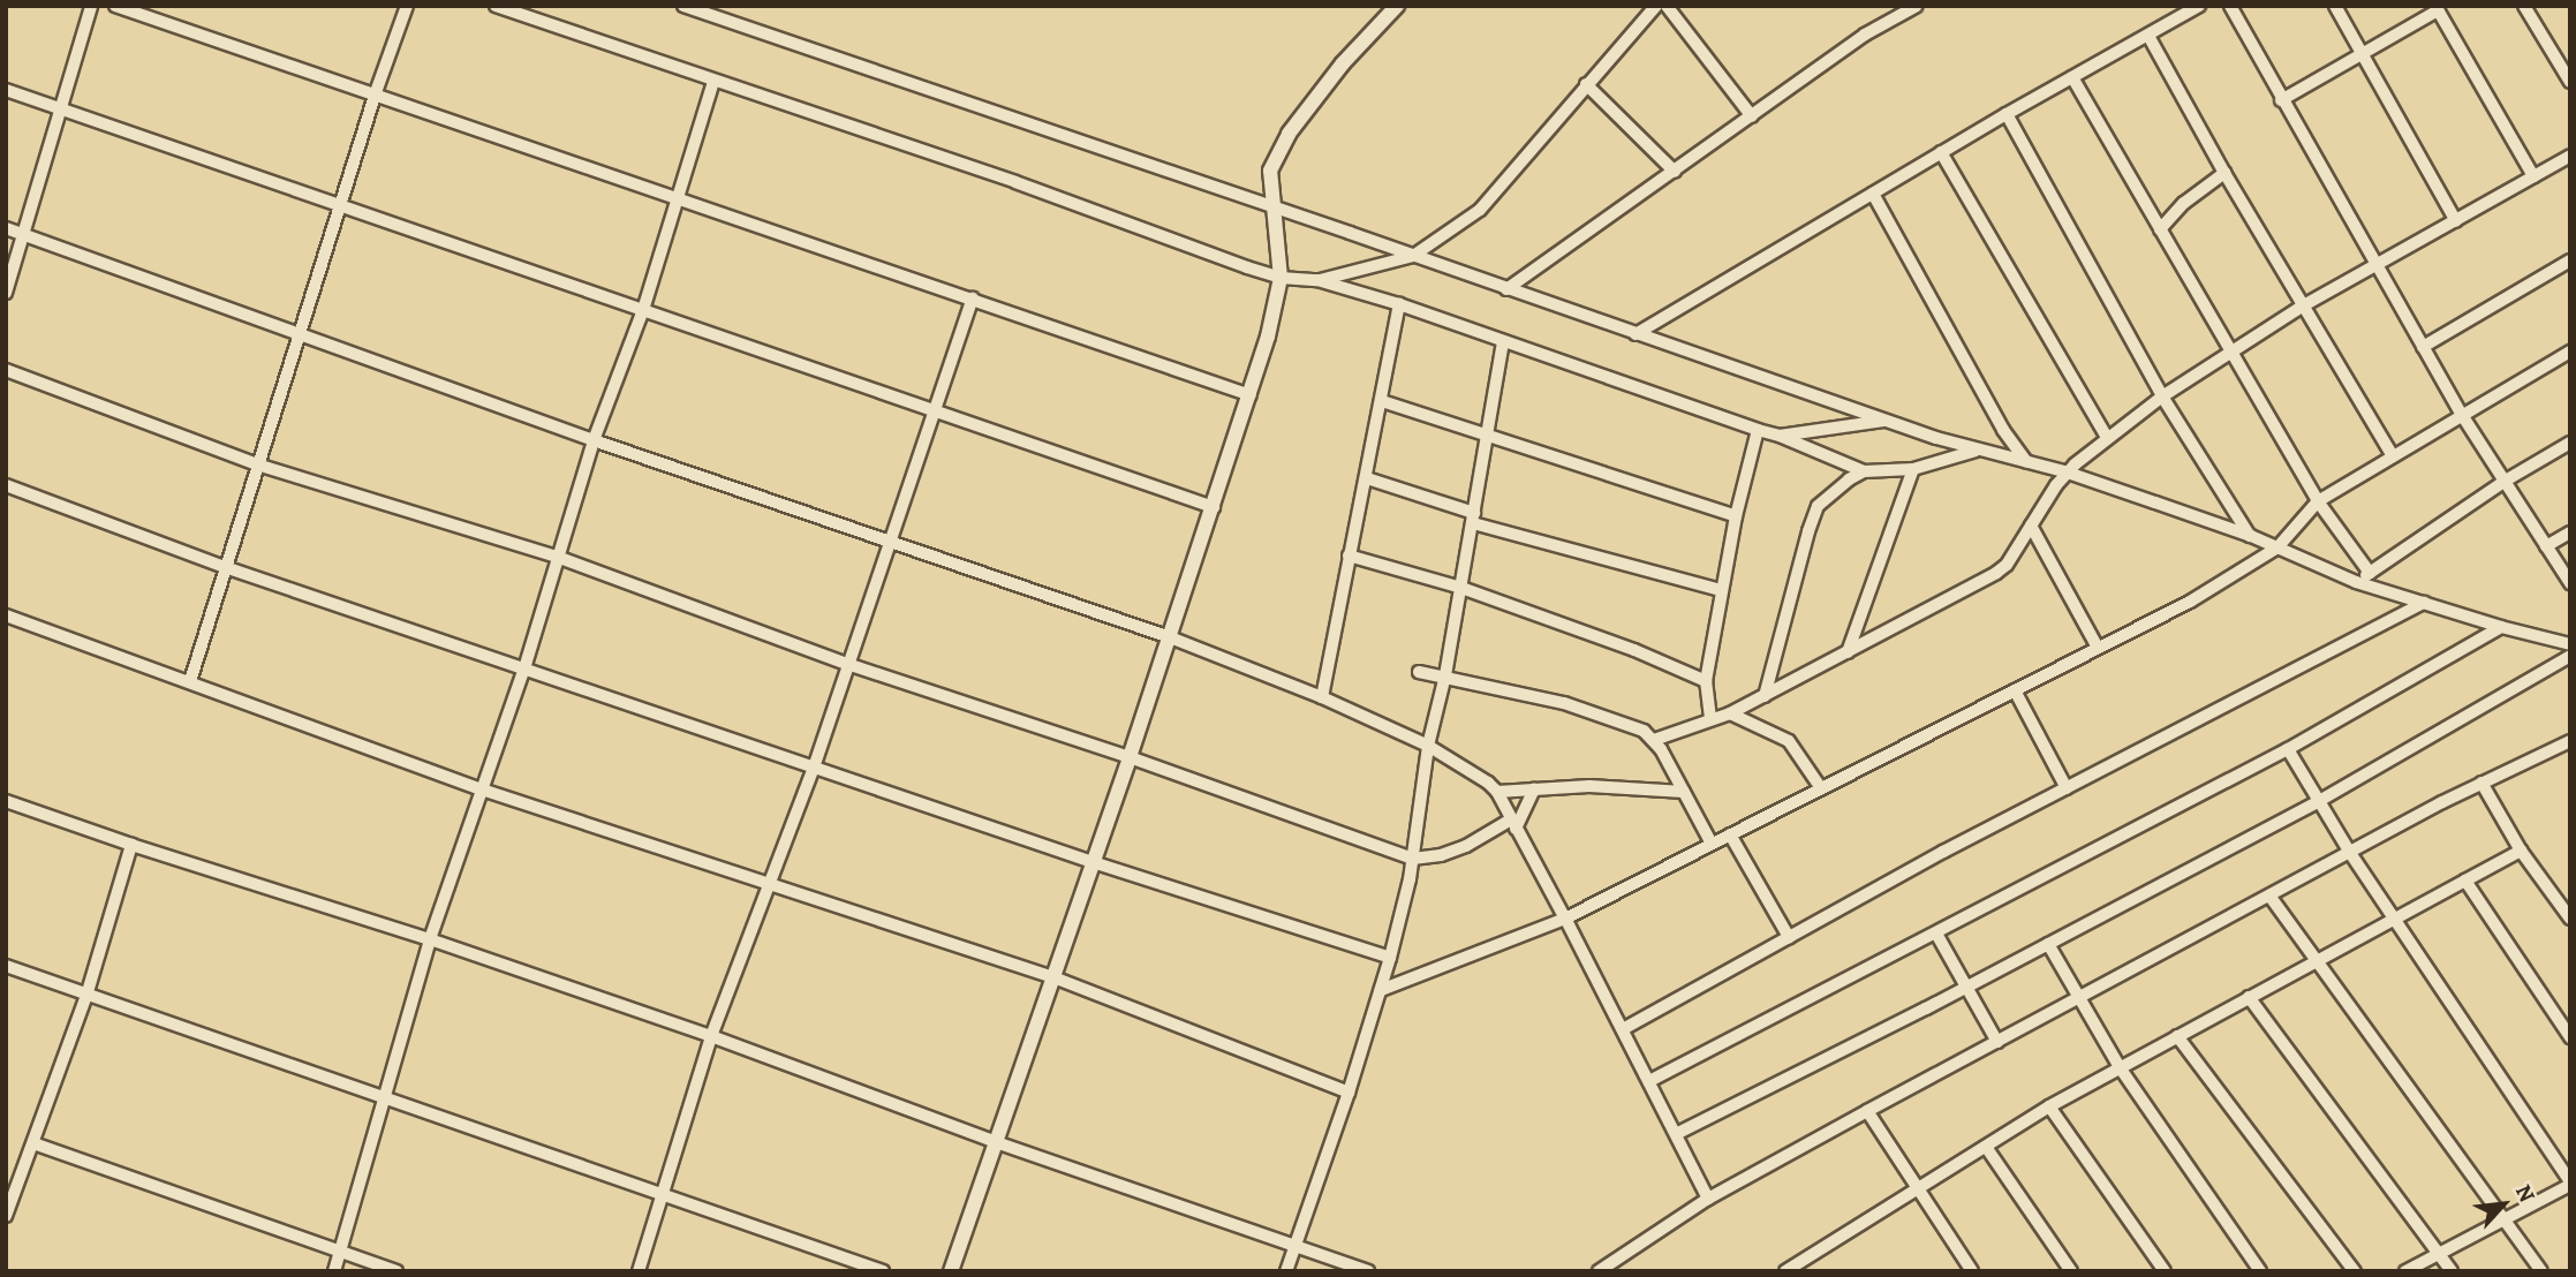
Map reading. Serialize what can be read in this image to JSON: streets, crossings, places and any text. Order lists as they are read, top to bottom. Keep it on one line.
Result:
{"north":"top right"}
